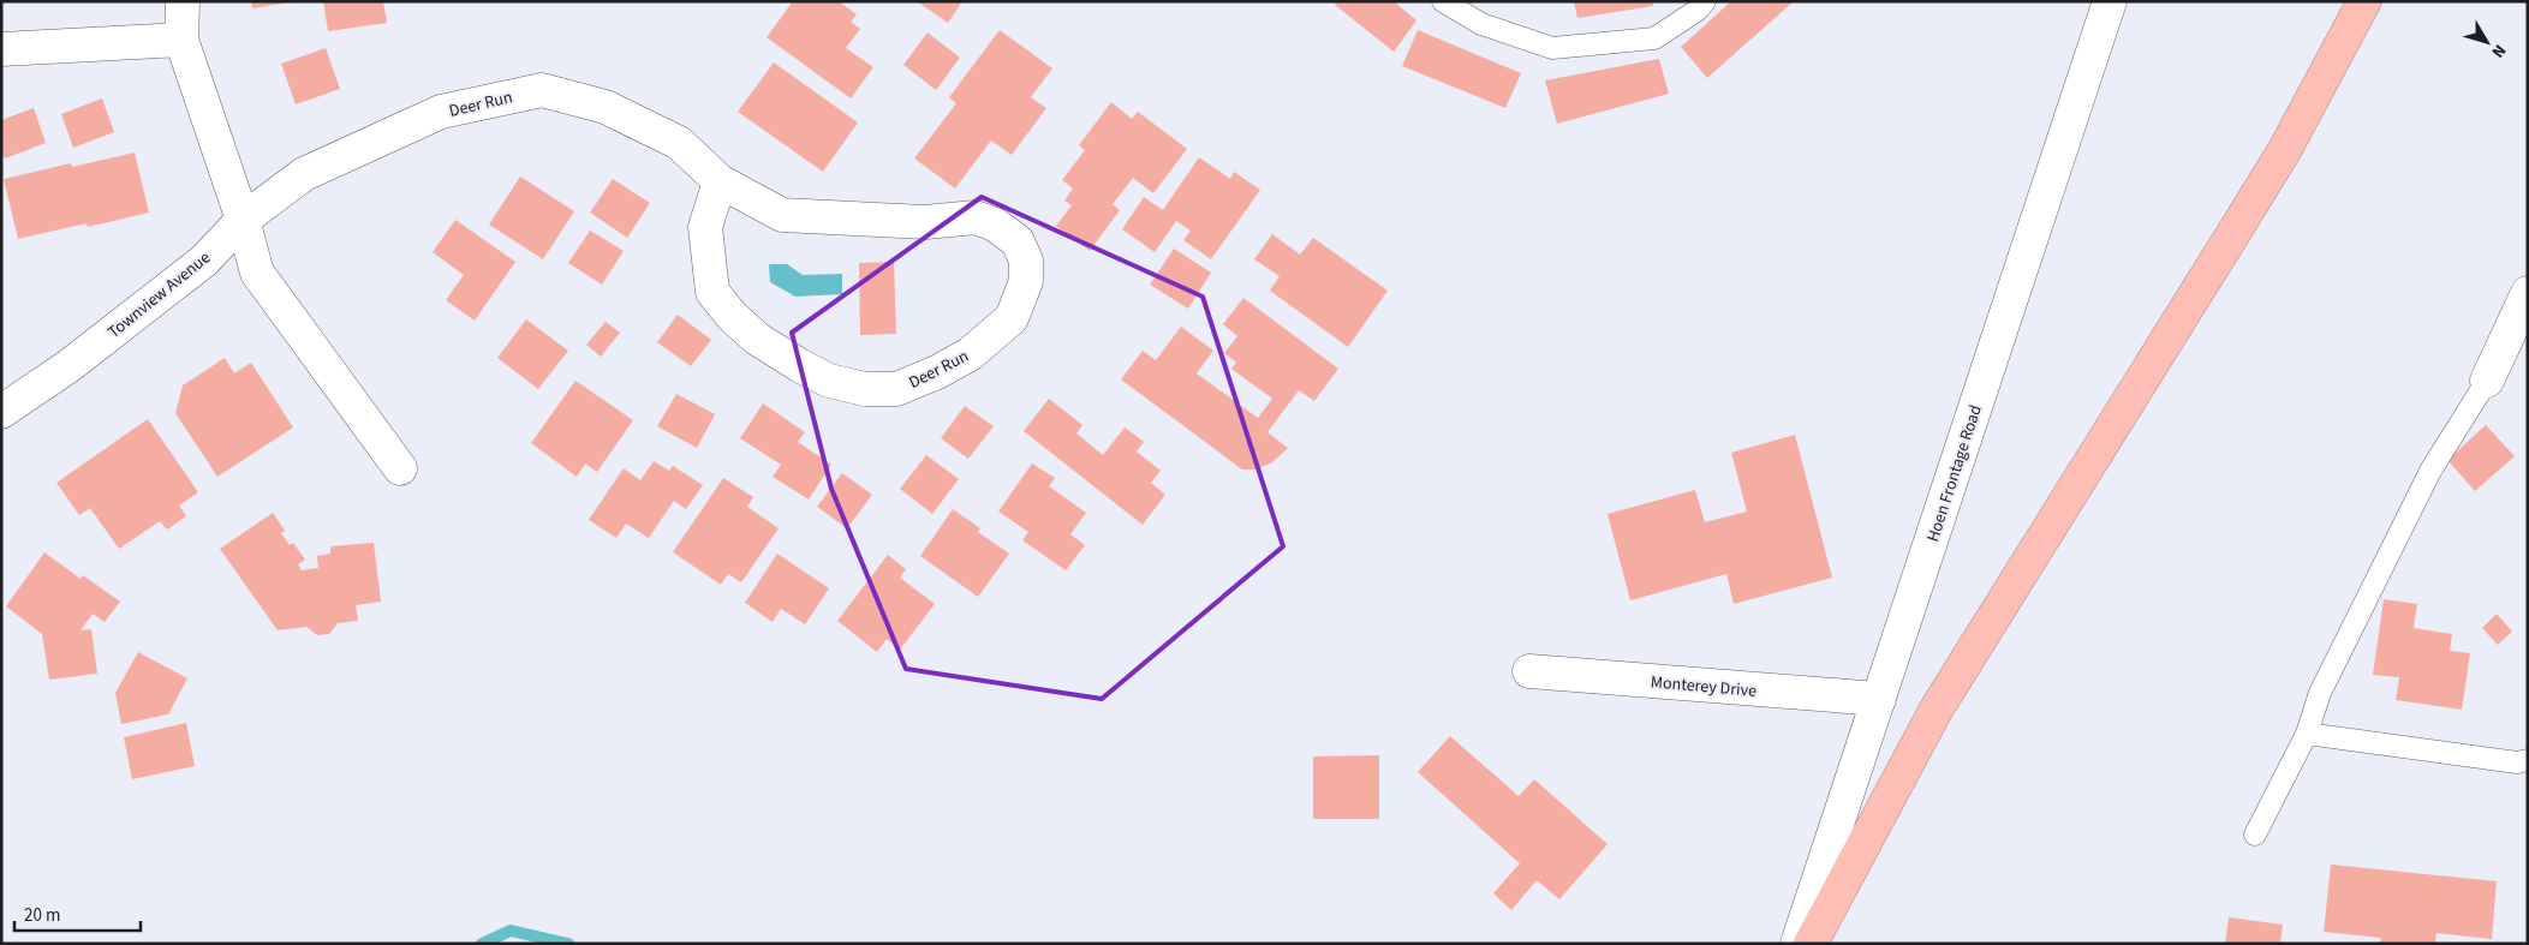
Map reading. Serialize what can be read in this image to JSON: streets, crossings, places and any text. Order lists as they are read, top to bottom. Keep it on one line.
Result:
{"streets":{"street":["Deer Run","Townview Avenue","Hoen Frontage Road","Monterey Drive"]},"crossings":[["Deer Run","Townview Avenue"],["Hoen Frontage Road","Monterey Drive"]],"scale_bar":"20 m","north":"bottom right"}
